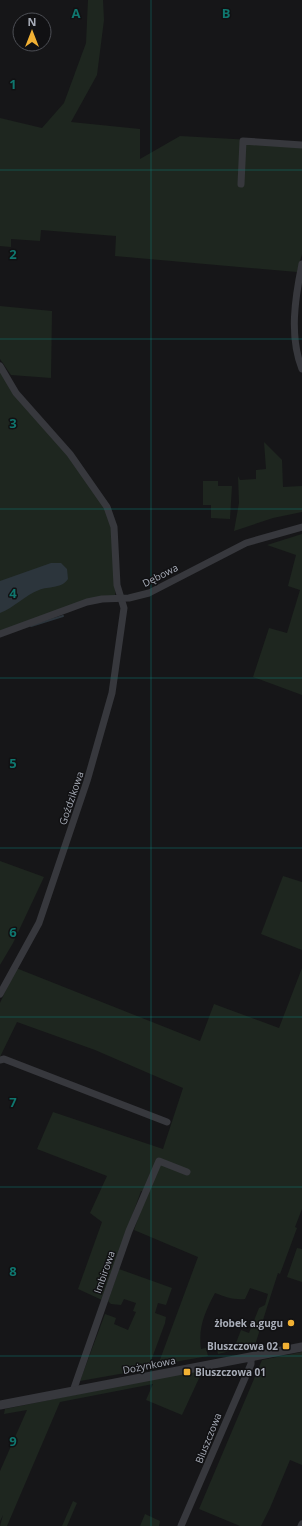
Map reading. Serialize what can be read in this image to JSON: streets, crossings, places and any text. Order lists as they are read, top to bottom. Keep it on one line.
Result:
{"streets":{"street":["Dębowa","Goździkowa","Imbirowa","Dożynkowa","Bluszczowa"]},"crossings":[["Dębowa","Goździkowa"],["Imbirowa","Dożynkowa"],["Dożynkowa","Bluszczowa"]],"places":{"other":["żłobek a.gugu"],"transit":["Bluszczowa 02","Bluszczowa 01"]},"north":"top","grid":{"columns":["A","B"],"rows":["1","2","3","4","5","6","7","8","9"]}}
